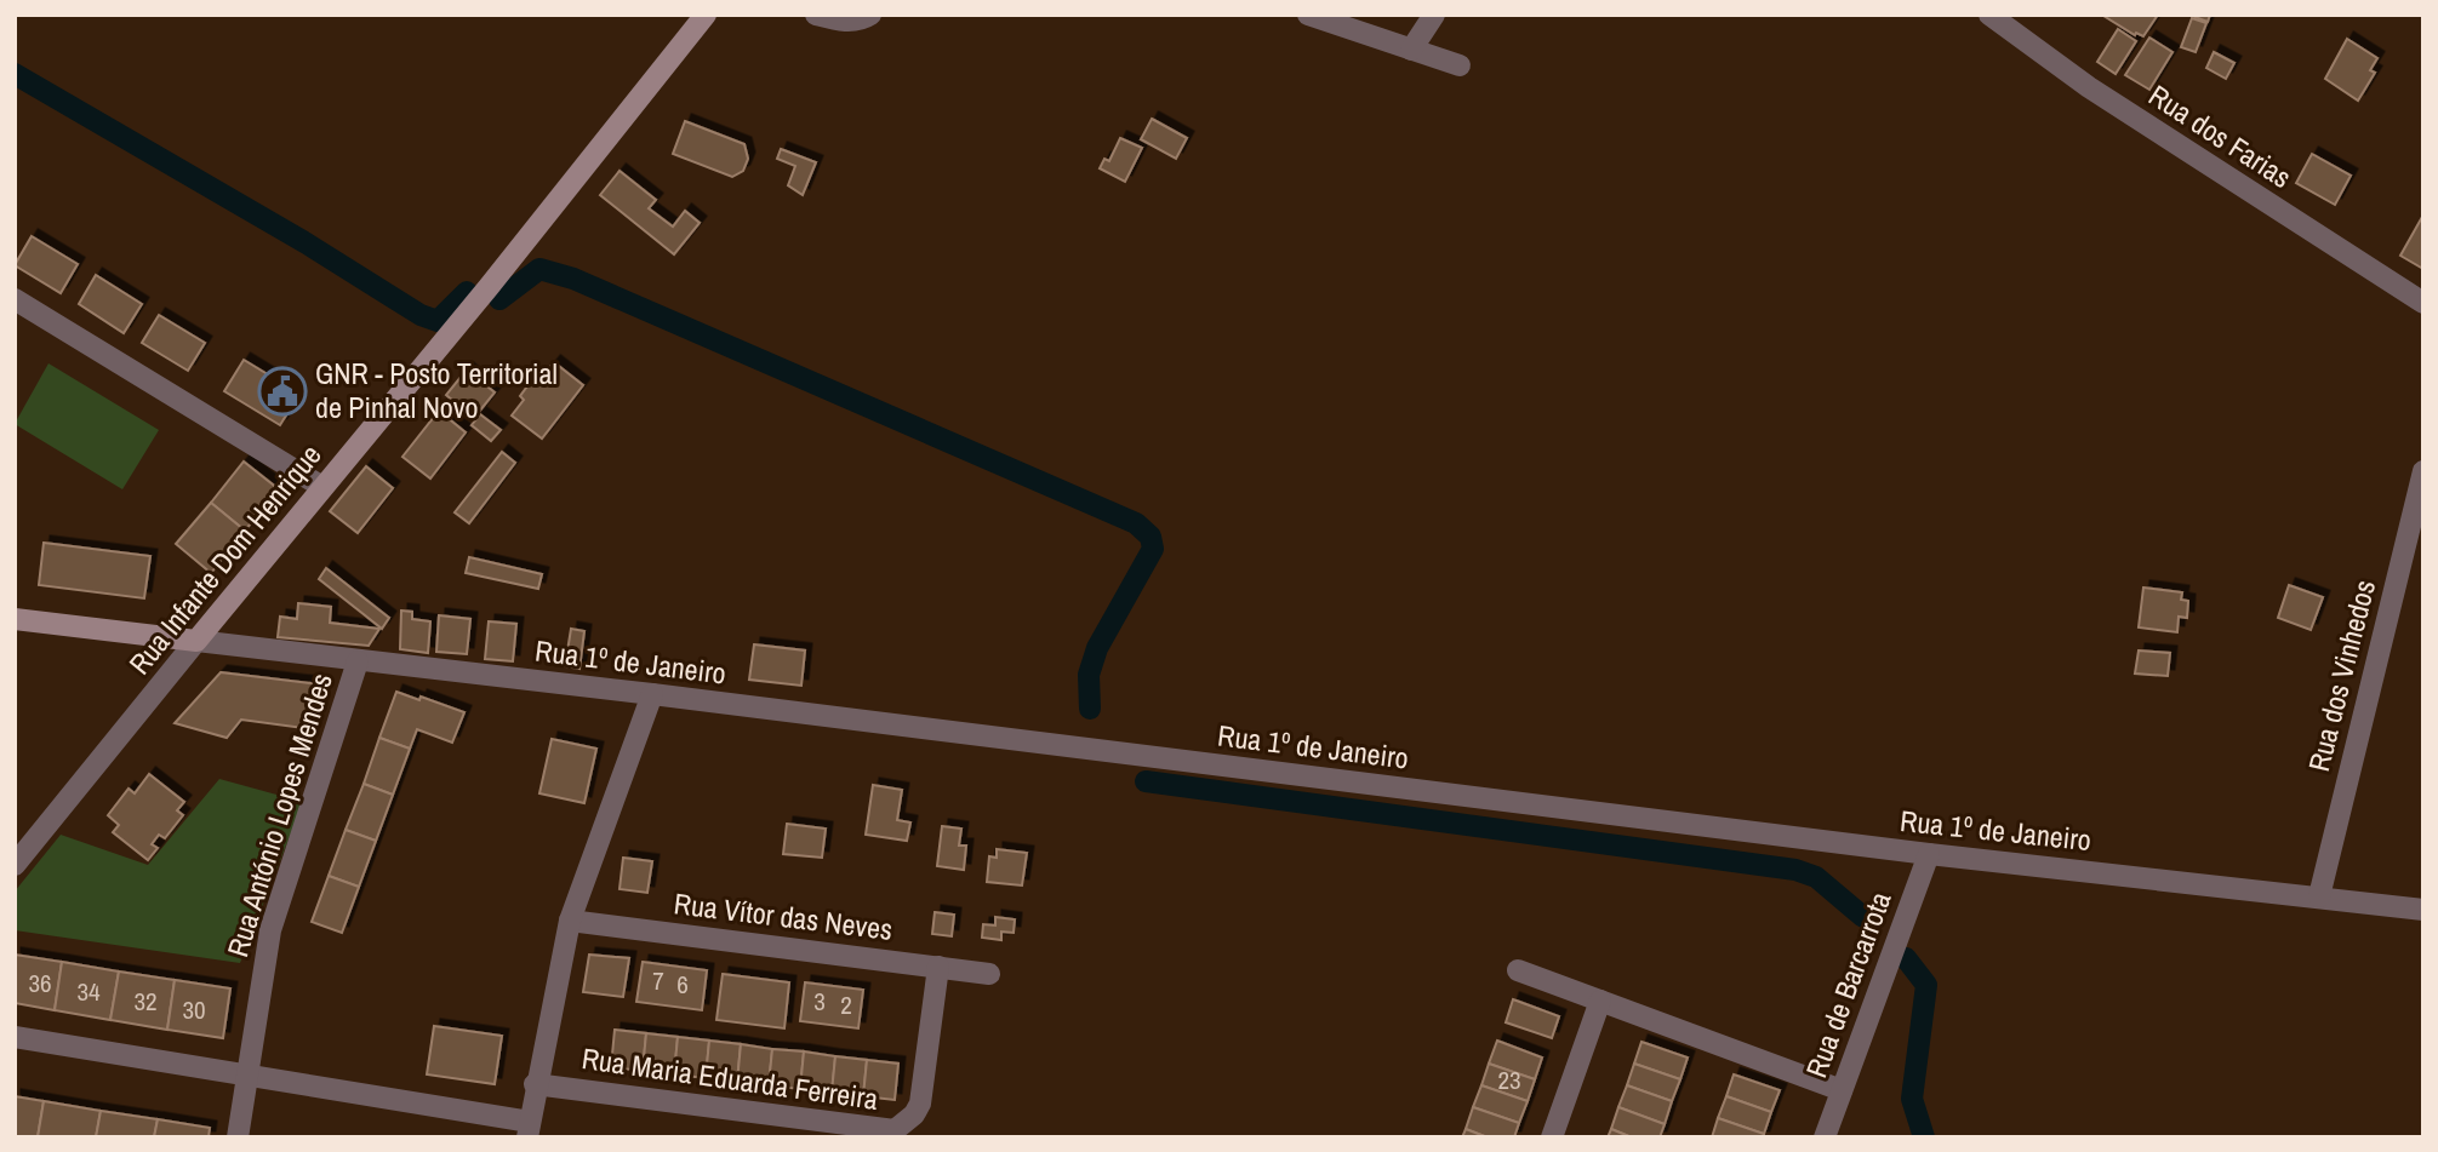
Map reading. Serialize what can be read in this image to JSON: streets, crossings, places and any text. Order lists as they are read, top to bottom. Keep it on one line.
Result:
{"streets":{"main road":["Rua Infante Dom Henrique"],"street":["Rua dos Farias","Rua 1º de Janeiro","Rua dos Vinhedos","Rua António Lopes Mendes","Rua Vítor das Neves","Rua de Barcarrota","Rua Maria Eduarda Ferreira"]},"crossings":[["Rua Infante Dom Henrique","Rua 1º de Janeiro"],["Rua 1º de Janeiro","Rua dos Vinhedos"],["Rua 1º de Janeiro","Rua António Lopes Mendes"],["Rua 1º de Janeiro","Rua de Barcarrota"],["Rua Vítor das Neves","Rua Maria Eduarda Ferreira"]],"places":{"public building":["GNR - Posto Territorial de Pinhal Novo"]},"house_numbers":["7","36","6","34","32","3","2","30","23"]}
